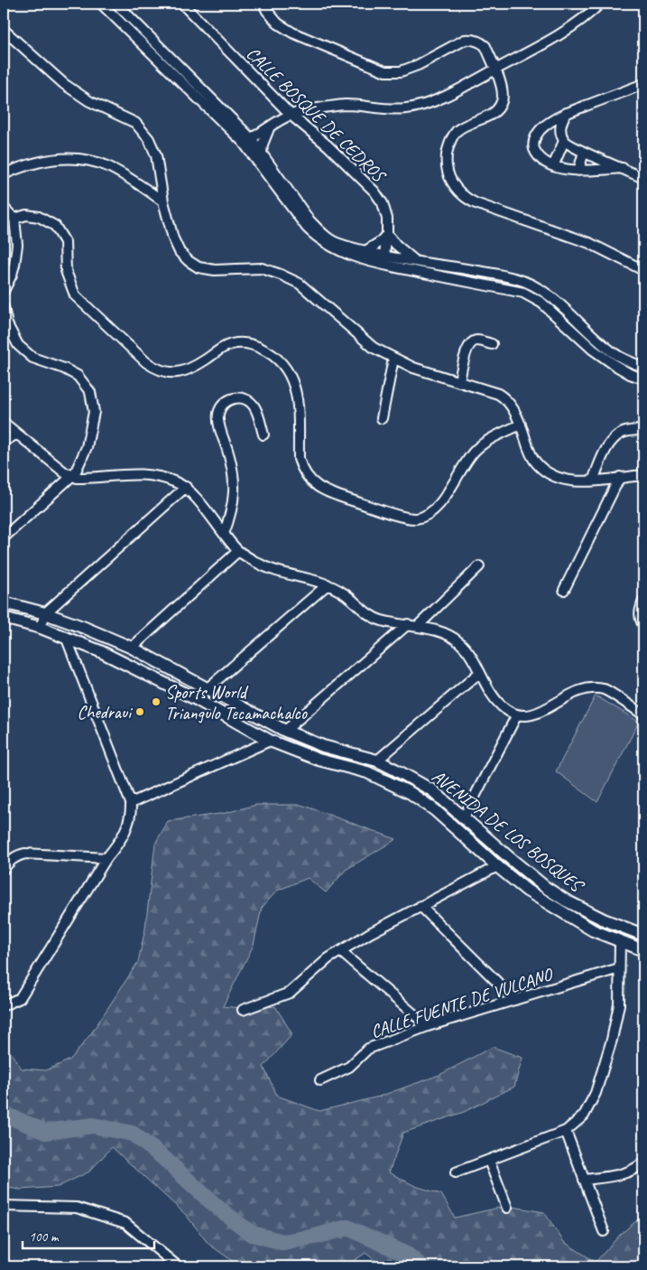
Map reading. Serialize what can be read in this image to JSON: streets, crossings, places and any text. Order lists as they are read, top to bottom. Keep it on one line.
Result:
{"streets":{"main road":["AVENIDA DE LOS BOSQUES"],"street":["CALLE BOSQUE DE CEDROS","CALLE FUENTE DE VULCANO"]},"places":["Sports World Triangulo Tecamachalco","Chedraui"],"scale_bar":"100 m"}
